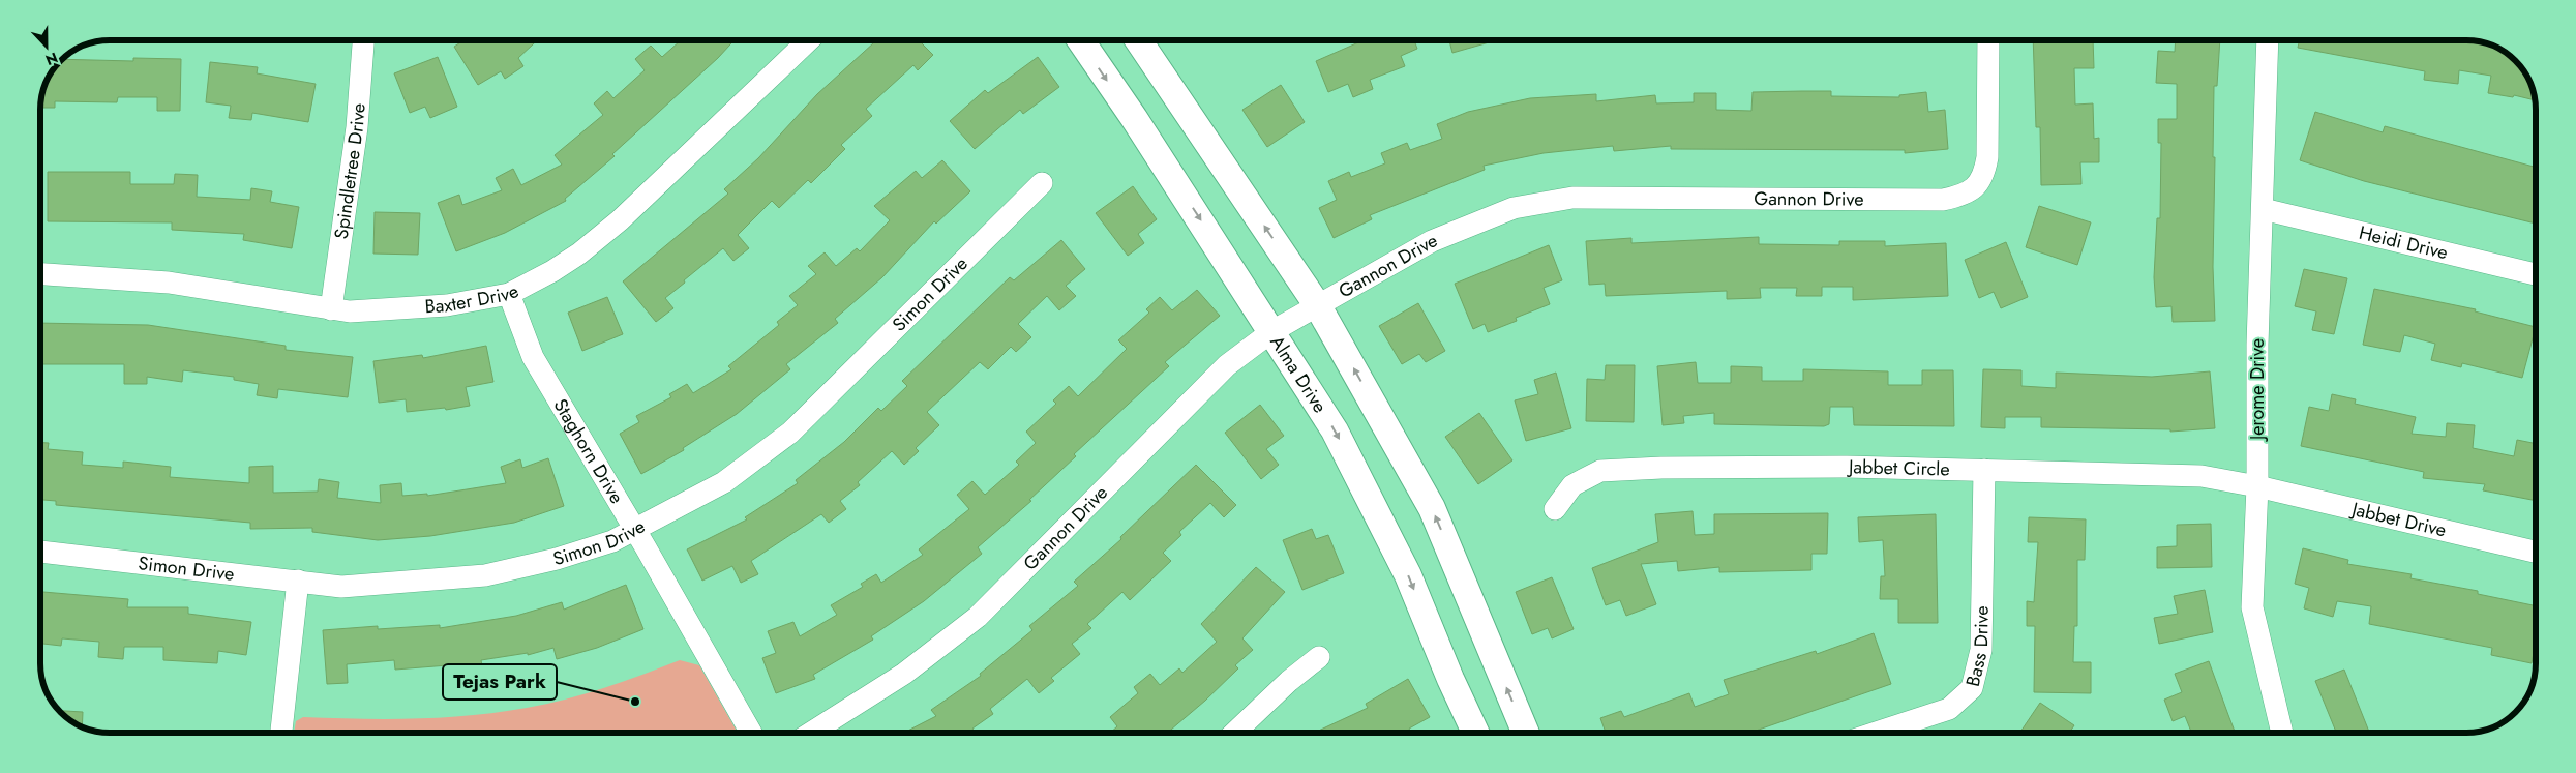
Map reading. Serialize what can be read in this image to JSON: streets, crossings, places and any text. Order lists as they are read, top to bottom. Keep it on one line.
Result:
{"streets":{"main road":["Alma Drive"],"street":["Spindletree Drive","Gannon Drive","Heidi Drive","Simon Drive","Baxter Drive","Jerome Drive","Staghorn Drive","Jabbet Circle","Jabbet Drive","Bass Drive"]},"crossings":[["Spindletree Drive","Baxter Drive"],["Gannon Drive","Alma Drive"],["Heidi Drive","Jerome Drive"],["Simon Drive","Staghorn Drive"],["Baxter Drive","Staghorn Drive"],["Jerome Drive","Jabbet Circle"],["Jerome Drive","Jabbet Drive"],["Jabbet Circle","Jabbet Drive"],["Jabbet Circle","Bass Drive"]],"places":["Tejas Park"],"north":"bottom"}
